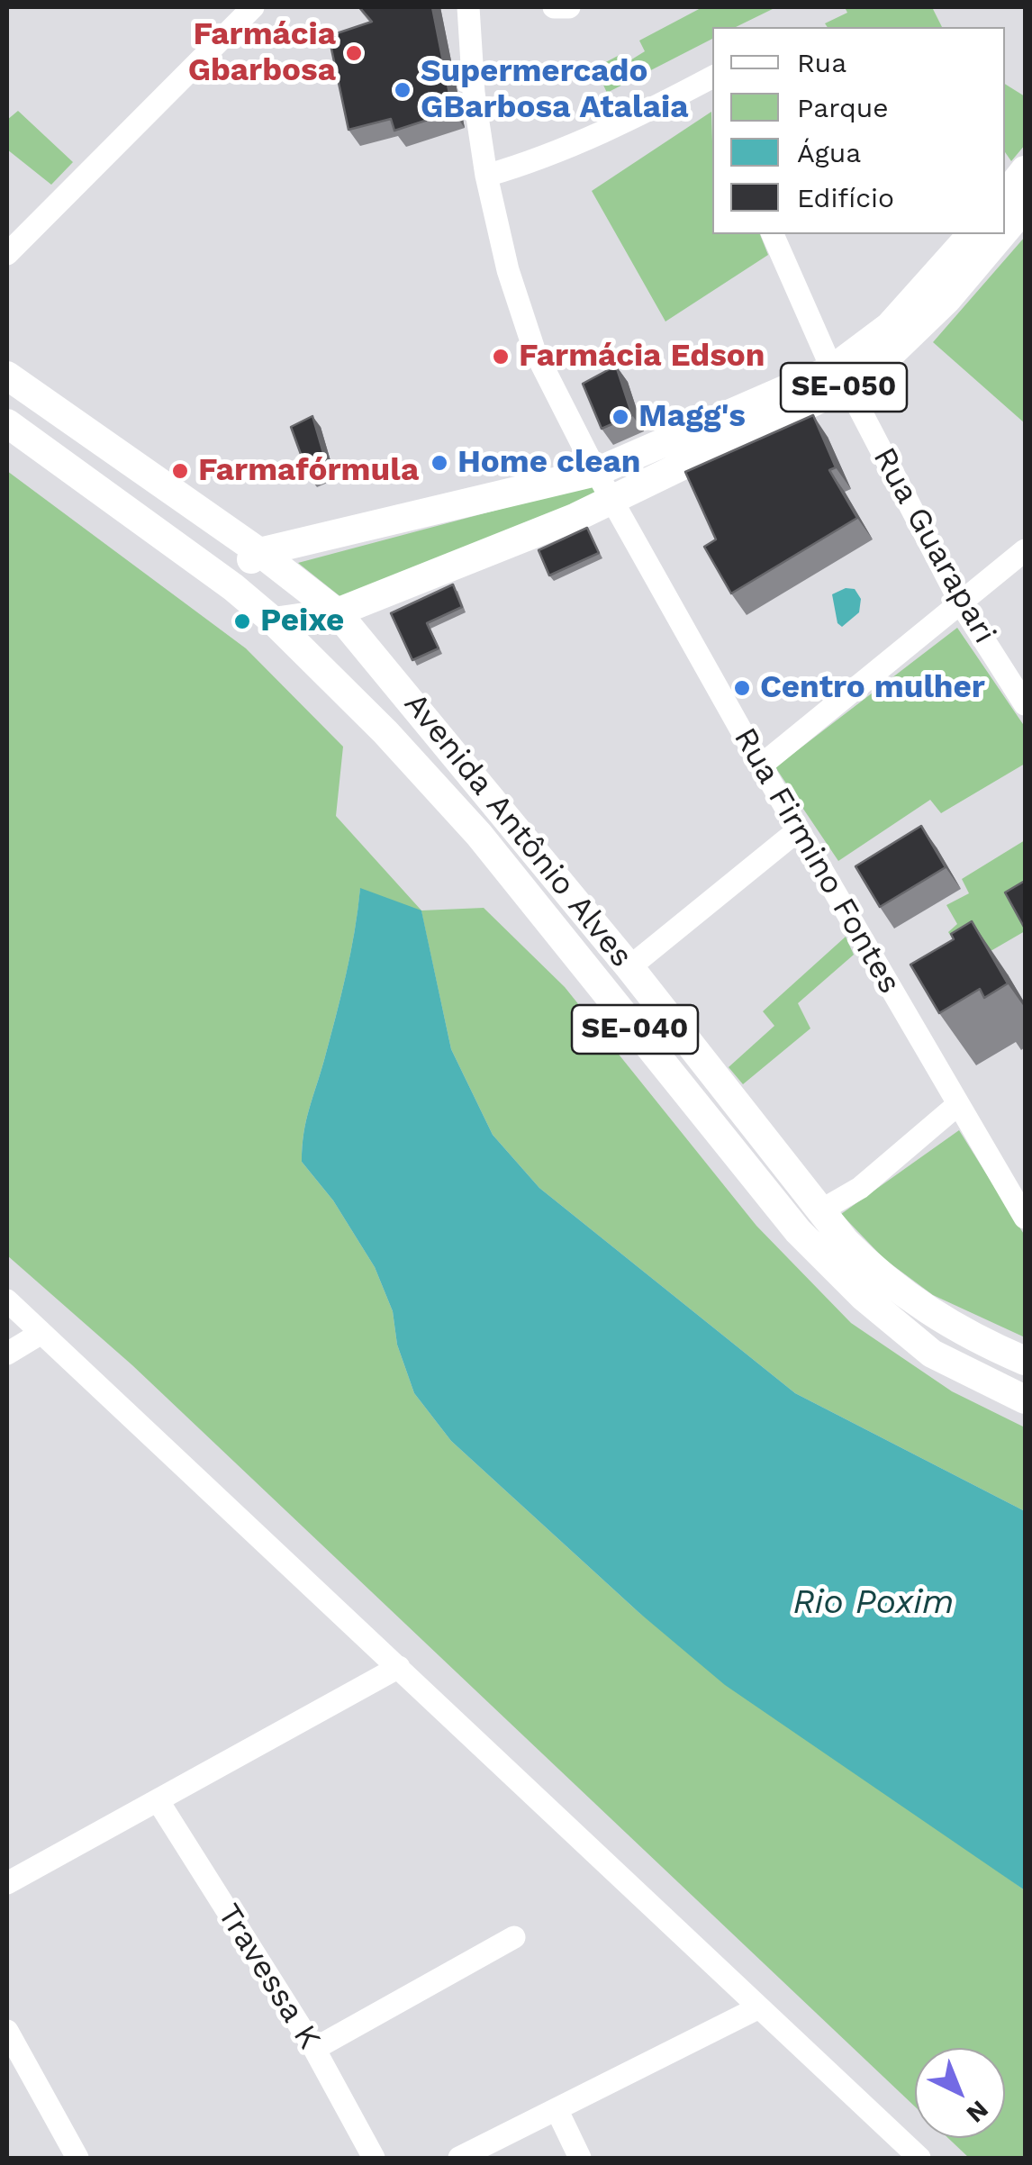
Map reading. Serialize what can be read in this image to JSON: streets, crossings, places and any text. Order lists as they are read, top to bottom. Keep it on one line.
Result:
{"streets":{"main road":["SE-050","Avenida Antônio Alves","SE-040"],"street":["Rua Guarapari","Rua Firmino Fontes","Travessa K"]},"crossings":[["SE-050","Rua Guarapari"],["SE-050","Rua Firmino Fontes"]],"water":["Rio Poxim"],"places":["Farmácia Gbarbosa","Supermercado GBarbosa Atalaia","Farmácia Edson","Magg's","Home clean","Farmafórmula","Peixe","Centro mulher"],"legend":["Rua","Parque","Água","Edifício"],"north":"bottom right"}
